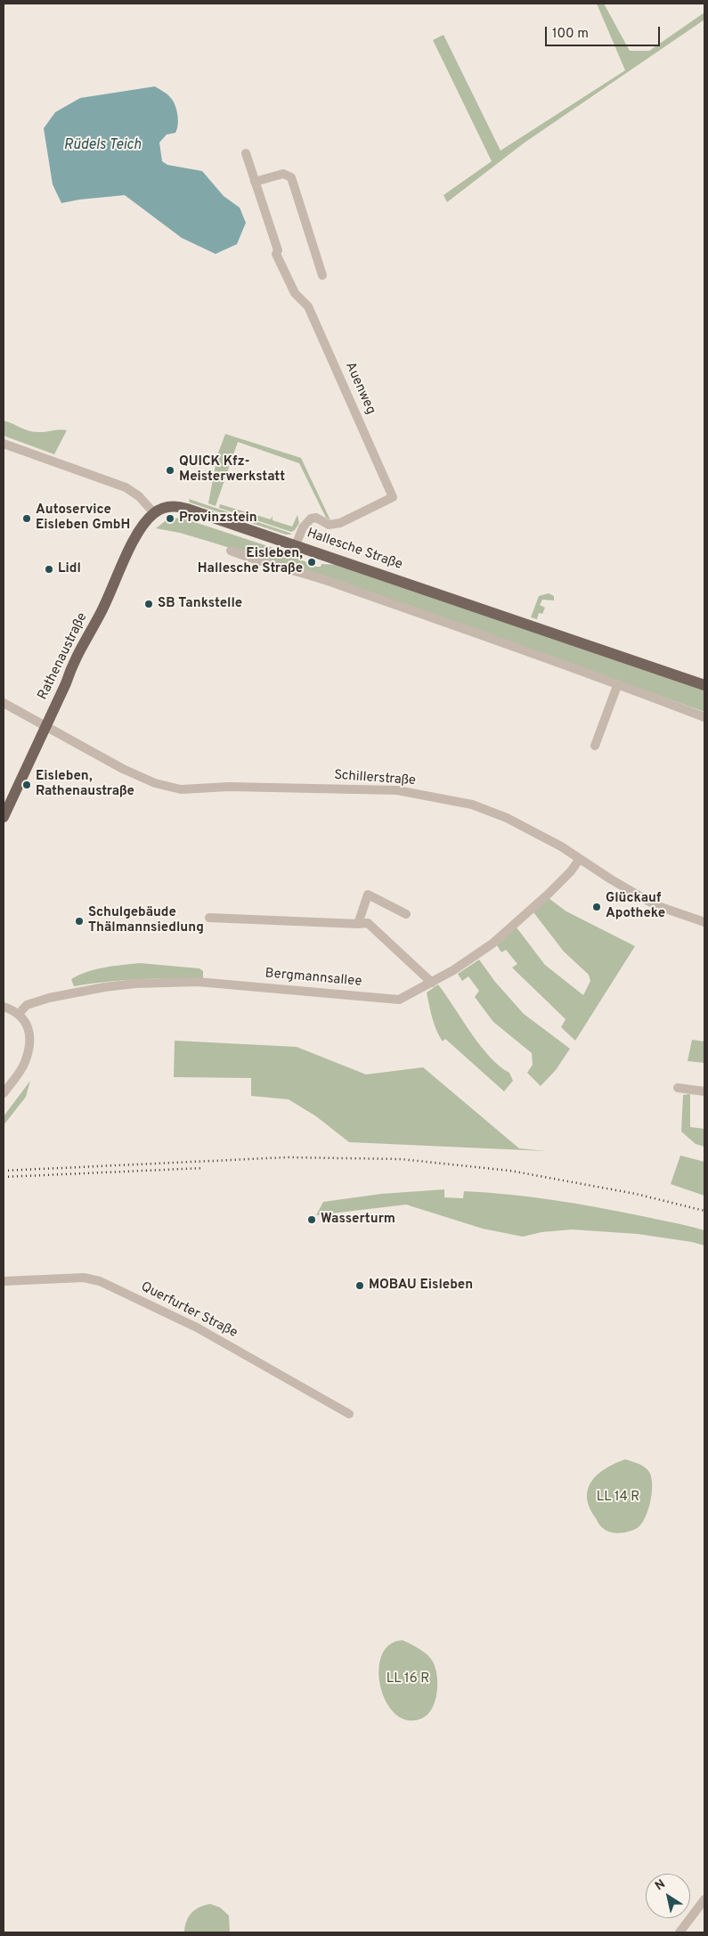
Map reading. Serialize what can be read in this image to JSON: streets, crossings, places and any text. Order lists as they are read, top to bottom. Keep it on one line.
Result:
{"streets":{"main road":["Hallesche Straße","Rathenaustraße"],"street":["Auenweg","Schillerstraße","Bergmannsallee","Querfurter Straße"]},"crossings":[["Auenweg","Hallesche Straße"],["Hallesche Straße","Rathenaustraße"],["Rathenaustraße","Schillerstraße"],["Schillerstraße","Bergmannsallee"]],"water":["Rüdels Teich"],"parks":["LL 14 R","LL 16 R"],"places":["QUICK Kfz- Meisterwerkstatt","Autoservice Eisleben GmbH","Provinzstein","Eisleben, Hallesche Straße","Lidl","SB Tankstelle","Eisleben, Rathenaustraße","Glückauf Apotheke","Schulgebäude Thälmannsiedlung","Wasserturm","MOBAU Eisleben"],"scale_bar":"100 m","north":"top left"}
